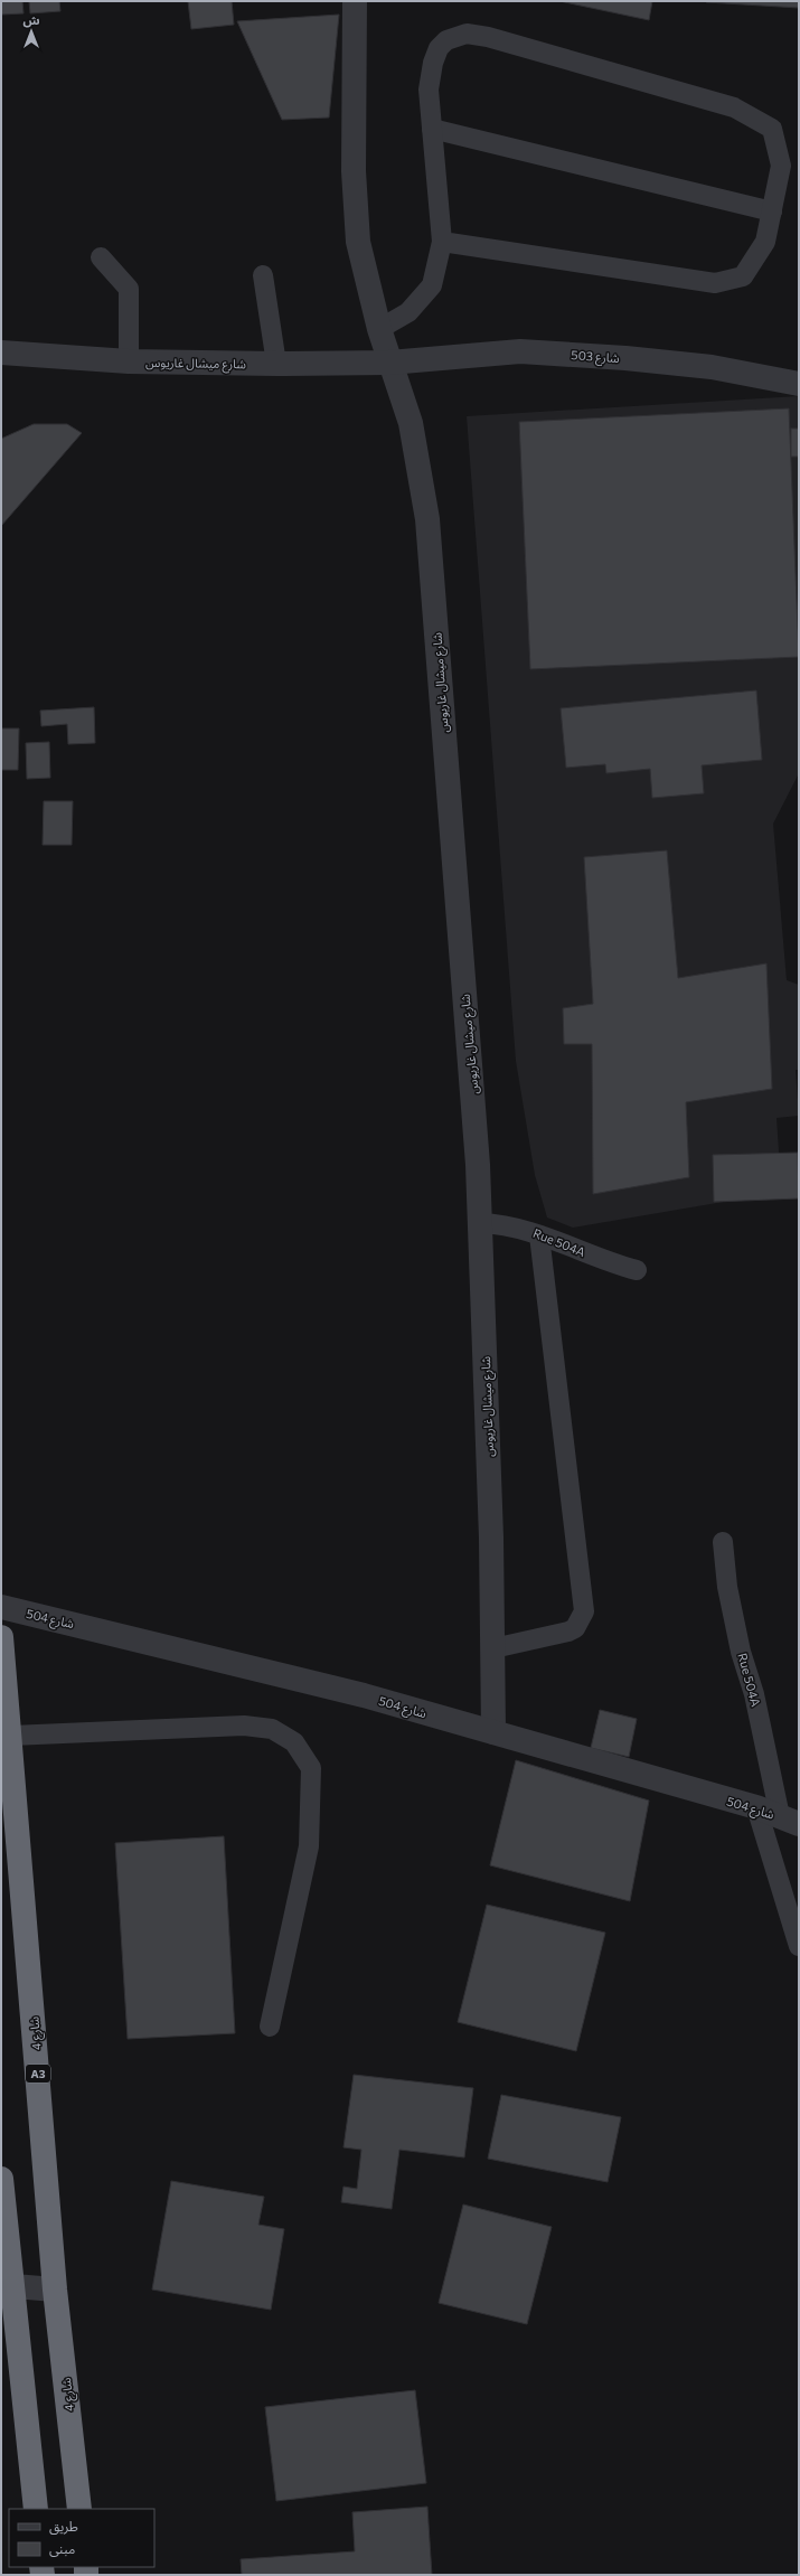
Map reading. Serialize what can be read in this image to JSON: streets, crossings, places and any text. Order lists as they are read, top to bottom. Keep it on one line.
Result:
{"streets":{"highway":["شارع 4","A3"],"street":["شارع 503","شارع ميشال غاريوس","شارع 504"],"lane":["Rue 504A"]},"crossings":[["شارع 503","شارع ميشال غاريوس"],["شارع ميشال غاريوس","Rue 504A"],["شارع ميشال غاريوس","شارع 504"],["Rue 504A","شارع 504"]],"legend":["طريق","مبنى"],"north":"top"}
